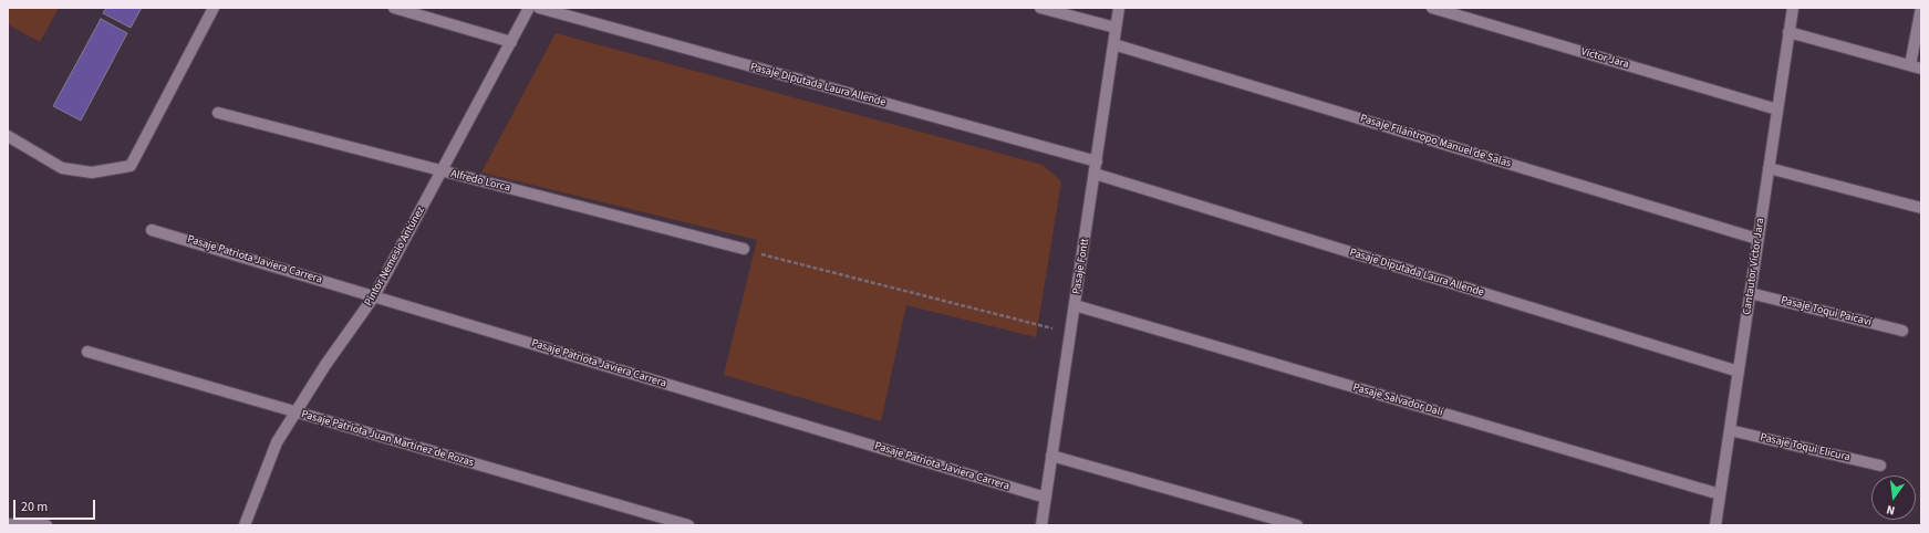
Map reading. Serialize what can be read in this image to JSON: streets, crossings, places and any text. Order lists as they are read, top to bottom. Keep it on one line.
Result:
{"streets":{"street":["Víctor Jara","Pasaje Diputada Laura Allende","Pasaje Filántropo Manuel de Salas","Alfredo Lorca","Pintor Nemesio Antúnez","Pasaje Patriota Javiera Carrera","Pasaje Fontt","Cantautor Víctor Jara","Pasaje Toqui Paicaví","Pasaje Salvador Dalí","Pasaje Patriota Juan Martínez de Rozas","Pasaje Toqui Elicura"]},"crossings":[["Víctor Jara","Cantautor Víctor Jara"],["Pasaje Diputada Laura Allende","Pasaje Fontt"],["Pasaje Diputada Laura Allende","Cantautor Víctor Jara"],["Pasaje Filántropo Manuel de Salas","Pasaje Fontt"],["Pasaje Filántropo Manuel de Salas","Cantautor Víctor Jara"],["Alfredo Lorca","Pintor Nemesio Antúnez"],["Pintor Nemesio Antúnez","Pasaje Patriota Javiera Carrera"],["Pintor Nemesio Antúnez","Pasaje Patriota Juan Martínez de Rozas"],["Pasaje Patriota Javiera Carrera","Pasaje Fontt"],["Pasaje Fontt","Pasaje Salvador Dalí"],["Cantautor Víctor Jara","Pasaje Toqui Paicaví"],["Cantautor Víctor Jara","Pasaje Salvador Dalí"],["Cantautor Víctor Jara","Pasaje Toqui Elicura"]],"scale_bar":"20 m","north":"bottom"}
